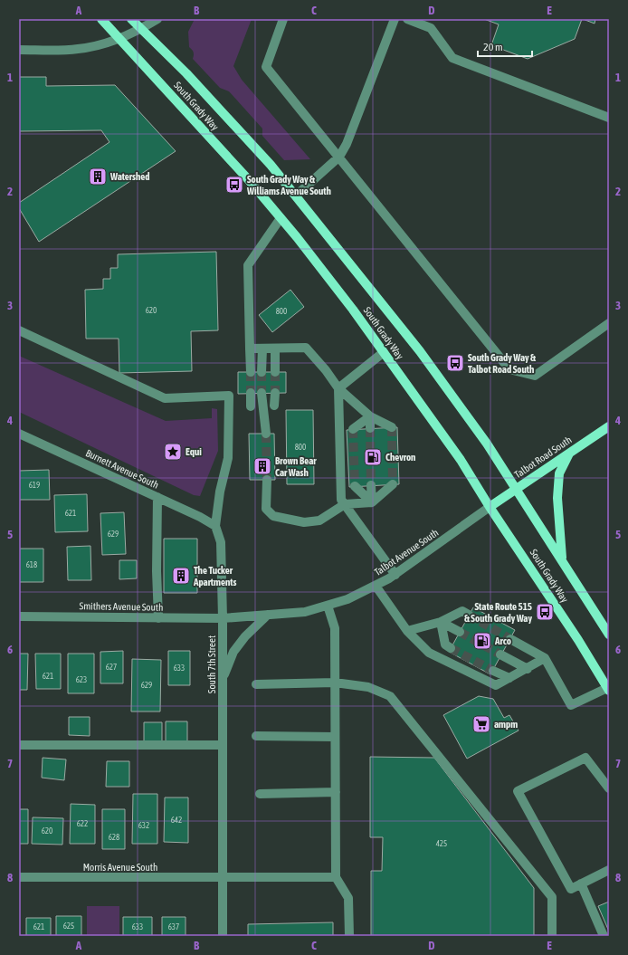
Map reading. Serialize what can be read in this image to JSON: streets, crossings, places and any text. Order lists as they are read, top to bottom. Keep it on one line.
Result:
{"streets":{"main road":["South Grady Way","Talbot Road South"],"street":["Burnett Avenue South","Talbot Avenue South","Smithers Avenue South","South 7th Street","Morris Avenue South"]},"crossings":[["South Grady Way","Talbot Road South"],["South Grady Way","Talbot Avenue South"],["Talbot Road South","Talbot Avenue South"],["Burnett Avenue South","South 7th Street"],["Talbot Avenue South","Smithers Avenue South"],["Talbot Avenue South","South 7th Street"],["Smithers Avenue South","South 7th Street"],["South 7th Street","Morris Avenue South"]],"places":{"building":["Watershed","Brown Bear Car Wash","The Tucker Apartments"],"bus stop":["South Grady Way & Williams Avenue South","South Grady Way & Talbot Road South","State Route 515 & South Grady Way"],"place":["Equi"],"fuel station":["Chevron","Arco"],"supermarket":["ampm"]},"house_numbers":["620","800","800","619","621","629","618","627","633","621","623","629","642","622","632","620","628","425","625","621","633","637"],"scale_bar":"20 m","grid":{"columns":["A","B","C","D","E"],"rows":["1","2","3","4","5","6","7","8"]}}
